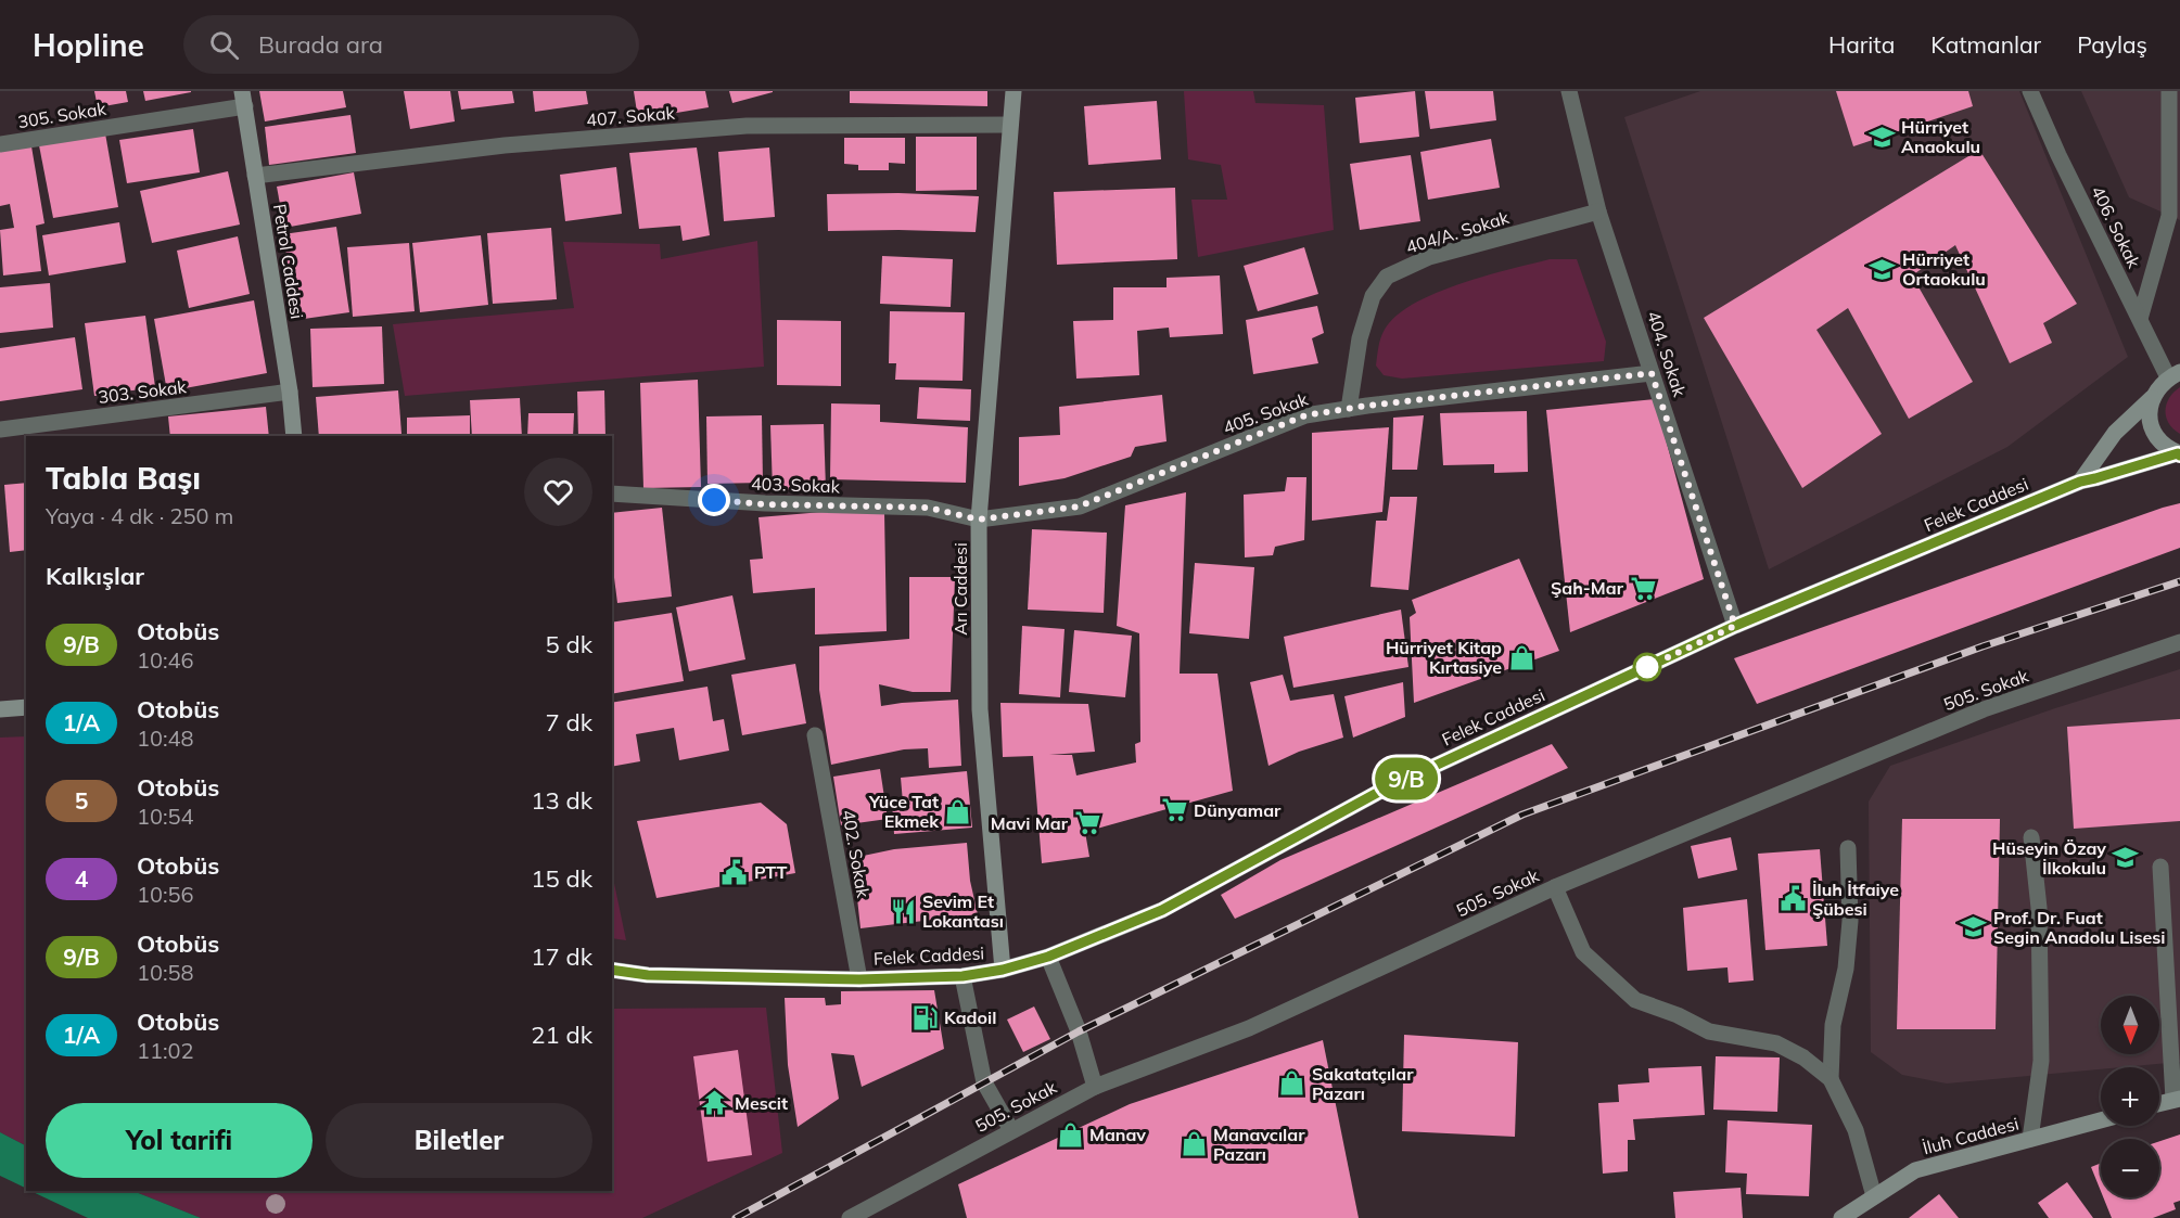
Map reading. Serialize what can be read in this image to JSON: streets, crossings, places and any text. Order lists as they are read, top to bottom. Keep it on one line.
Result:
{"streets":{"main road":["Petrol Caddesi","Felek Caddesi","Arı Caddesi","İluh Caddesi"],"street":["305. Sokak","407. Sokak","406. Sokak","404/A. Sokak","404. Sokak","303. Sokak","405. Sokak","403. Sokak","505. Sokak","402. Sokak"]},"crossings":[["305. Sokak","Petrol Caddesi"],["407. Sokak","Petrol Caddesi"],["407. Sokak","Arı Caddesi"],["404/A. Sokak","404. Sokak"],["404/A. Sokak","405. Sokak"],["Petrol Caddesi","303. Sokak"],["404. Sokak","405. Sokak"],["404. Sokak","Felek Caddesi"],["405. Sokak","403. Sokak"],["405. Sokak","Arı Caddesi"],["403. Sokak","Arı Caddesi"],["Felek Caddesi","Arı Caddesi"],["Felek Caddesi","402. Sokak"]],"places":{"school or university":["Hürriyet Anaokulu","Hürriyet Ortaokulu","Hüseyin Özay İlkokulu","Prof. Dr. Fuat Segin Anadolu Lisesi"],"supermarket":["Şah-Mar","Dünyamar","Mavi Mar"],"shop":["Hürriyet Kitap Kırtasiye","Yüce Tat Ekmek","Sakatatçılar Pazarı","Manav","Manavcılar Pazarı"],"public building":["PTT","İluh İtfaiye Şübesi"],"restaurant":["Sevim Et Lokantası"],"fuel station":["Kadoil"],"temple":["Mescit"]},"lines":["bus line 9/B"],"north":"bottom","page":{"header":"Hopline","search":"Burada ara","nav":["Harita","Katmanlar","Paylaş"],"on_map":"9/B","heading":[["Tabla Başı","Yaya · 4 dk · 250 m"],"Kalkışlar"],"list":[{"mark":"9/B","name":"Otobüs","note":"10:46","value":"5 dk"},{"mark":"1/A","name":"Otobüs","note":"10:48","value":"7 dk"},{"mark":"5","name":"Otobüs","note":"10:54","value":"13 dk"},{"mark":"4","name":"Otobüs","note":"10:56","value":"15 dk"},{"mark":"9/B","name":"Otobüs","note":"10:58","value":"17 dk"},{"mark":"1/A","name":"Otobüs","note":"11:02","value":"21 dk"}],"map_buttons":["+","−"],"buttons":["Yol tarifi","Biletler"]}}
